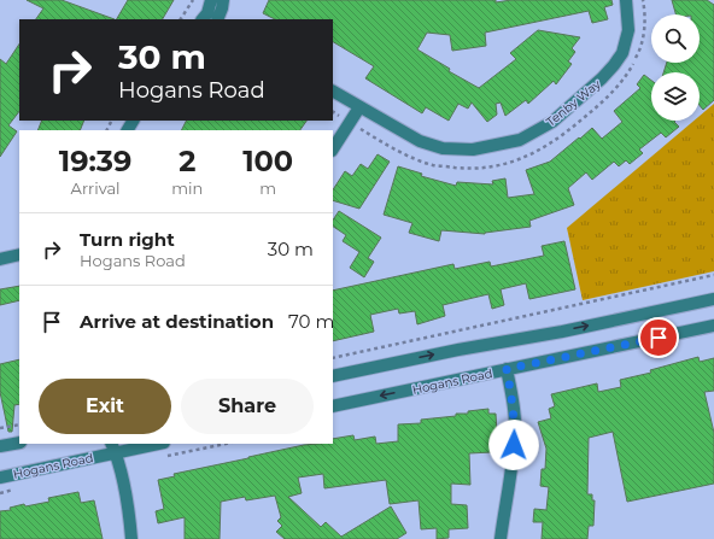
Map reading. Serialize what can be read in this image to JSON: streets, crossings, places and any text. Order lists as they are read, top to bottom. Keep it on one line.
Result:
{"streets":{"street":["Tenby Way","Hogans Road"]},"page":{"turn":["30 m","Hogans Road"],"eta":["19:39","Arrival","2","min","100","m"],"list":[{"name":"Turn right","note":"Hogans Road","value":"30 m"},{"name":"Arrive at destination","value":"70 m"}],"buttons":["Exit","Share"]}}
